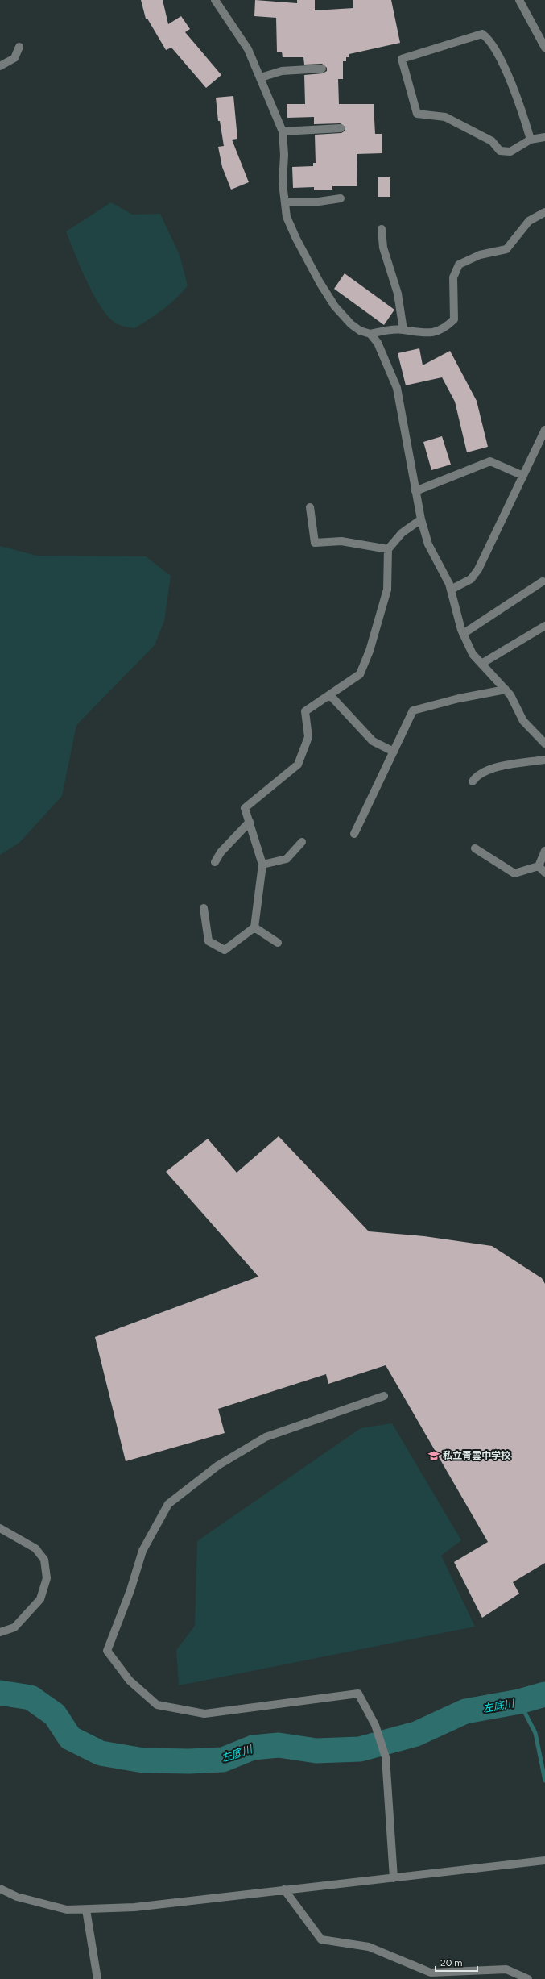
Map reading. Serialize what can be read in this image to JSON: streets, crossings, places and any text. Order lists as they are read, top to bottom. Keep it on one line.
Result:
{"water":["左底川"],"places":{"school or university":["私立青雲中学校"]},"scale_bar":"20 m"}
